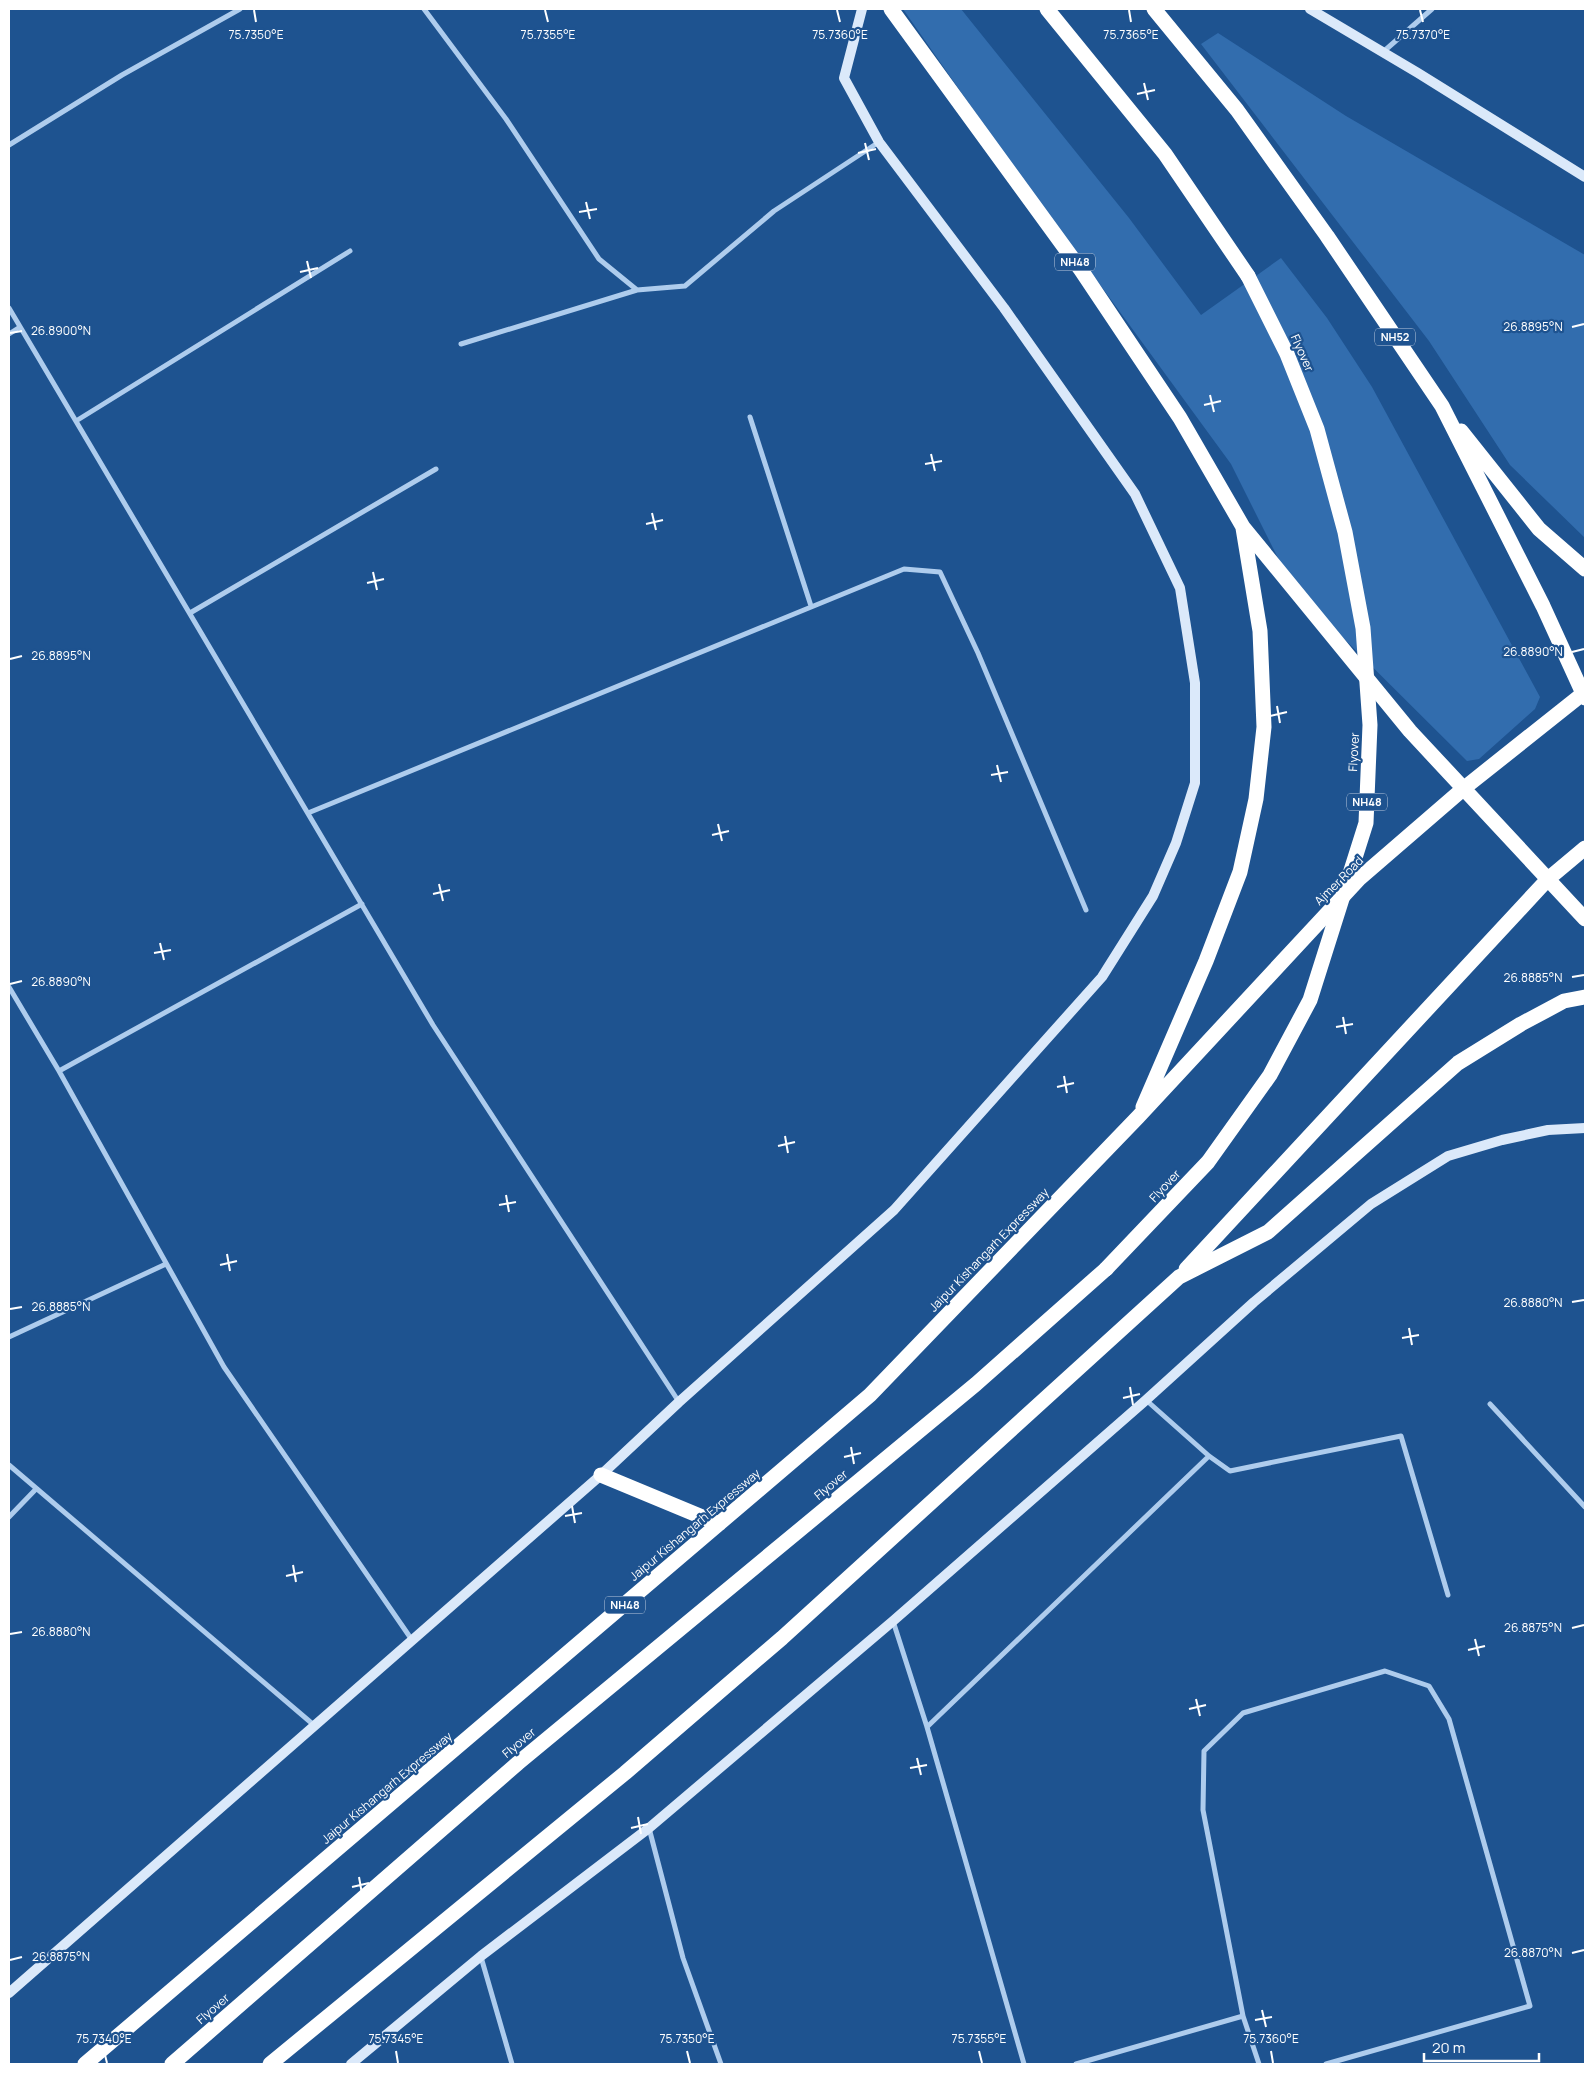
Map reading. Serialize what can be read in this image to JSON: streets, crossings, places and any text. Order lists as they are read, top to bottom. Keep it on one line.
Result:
{"streets":{"highway":["NH48","NH52","Flyover","Ajmer Road","Jaipur Kishangarh Expressway"]},"crossings":[["NH48","Ajmer Road"],["NH48","Jaipur Kishangarh Expressway"],["NH52","Ajmer Road"],["Ajmer Road","Jaipur Kishangarh Expressway"]],"scale_bar":"20 m","coordinates":["75.7350°E","75.7355°E","75.7360°E","75.7365°E","75.7370°E","26.8895°N","26.8900°N","26.8890°N","26.8885°N","26.8880°N","26.8875°N","26.8870°N","75.7340°E","75.7345°E"]}
